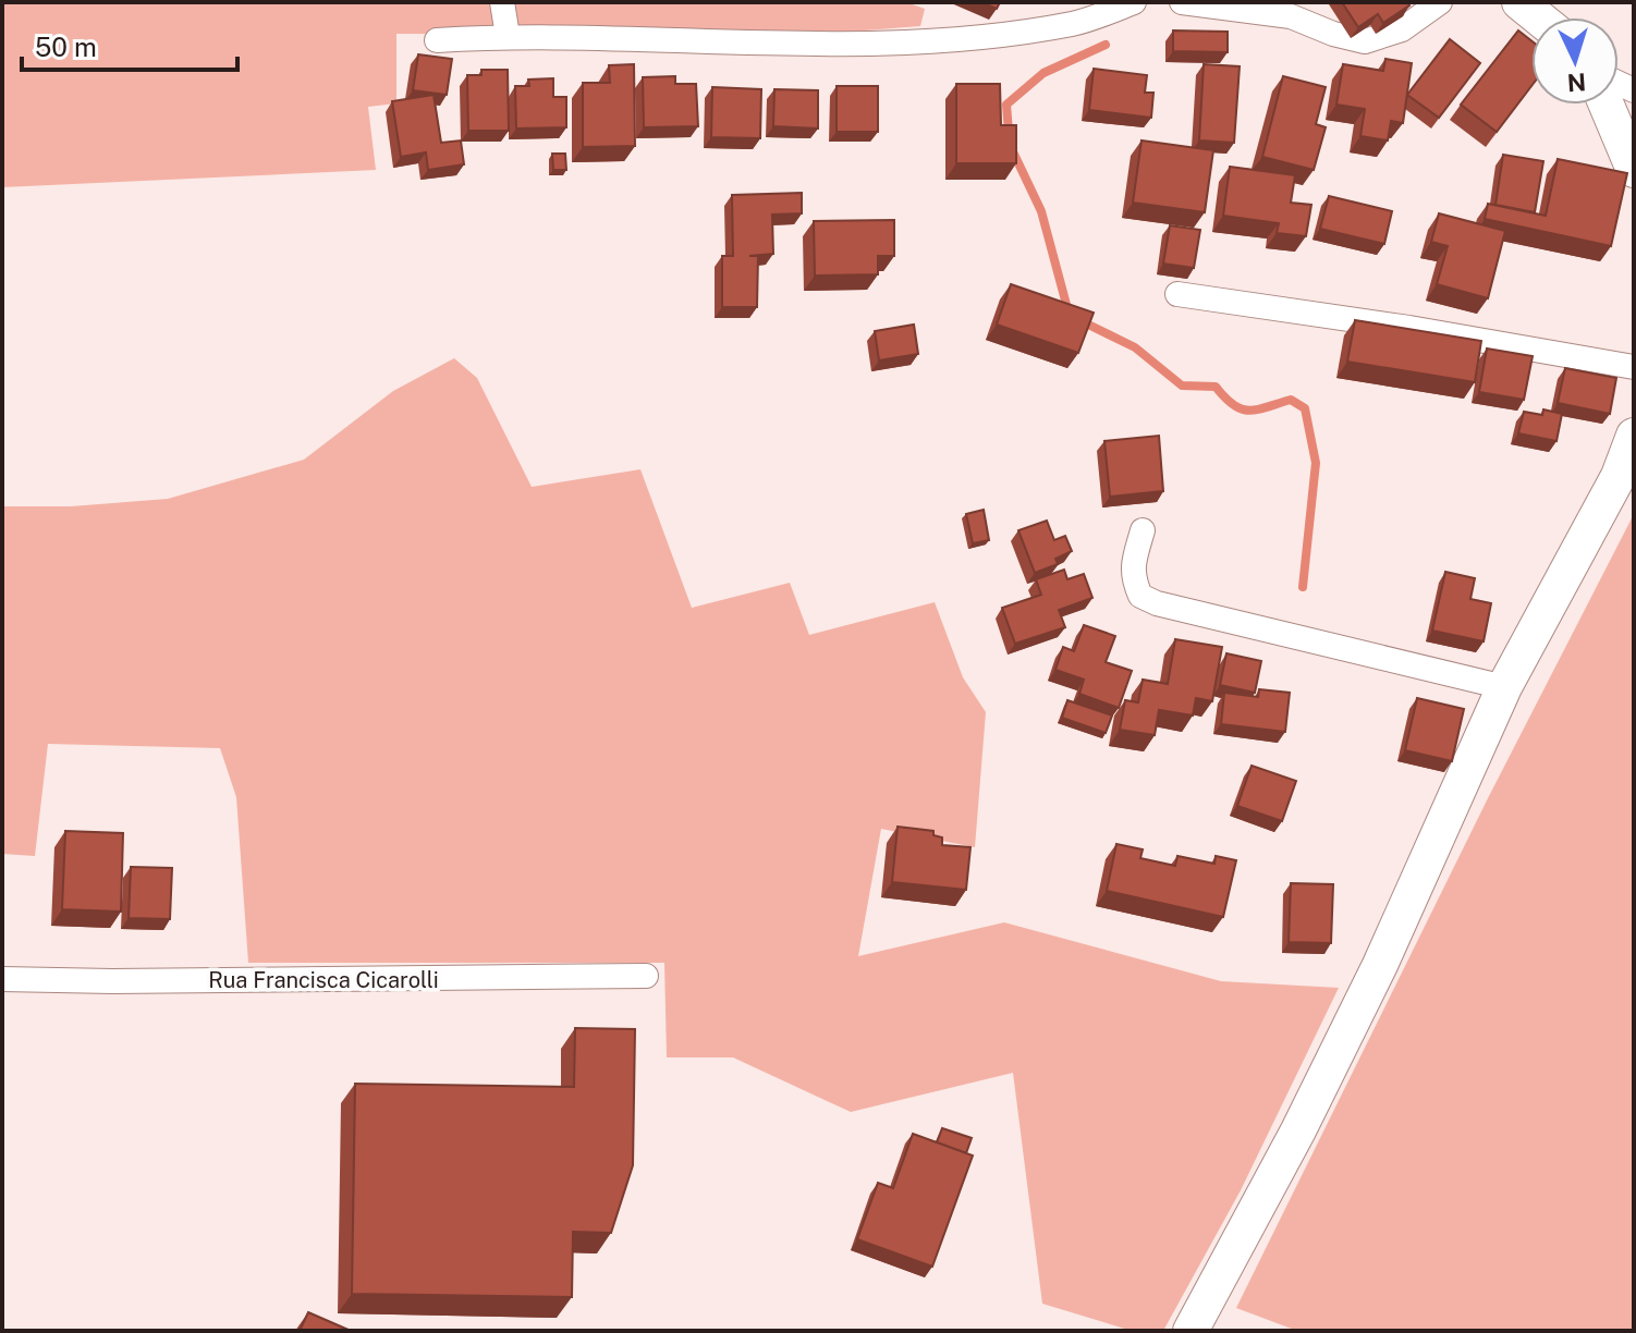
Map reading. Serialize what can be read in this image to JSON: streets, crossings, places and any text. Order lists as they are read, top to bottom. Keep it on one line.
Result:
{"streets":{"street":["Rua Francisca Cicarolli"]},"scale_bar":"50 m","north":"bottom"}
